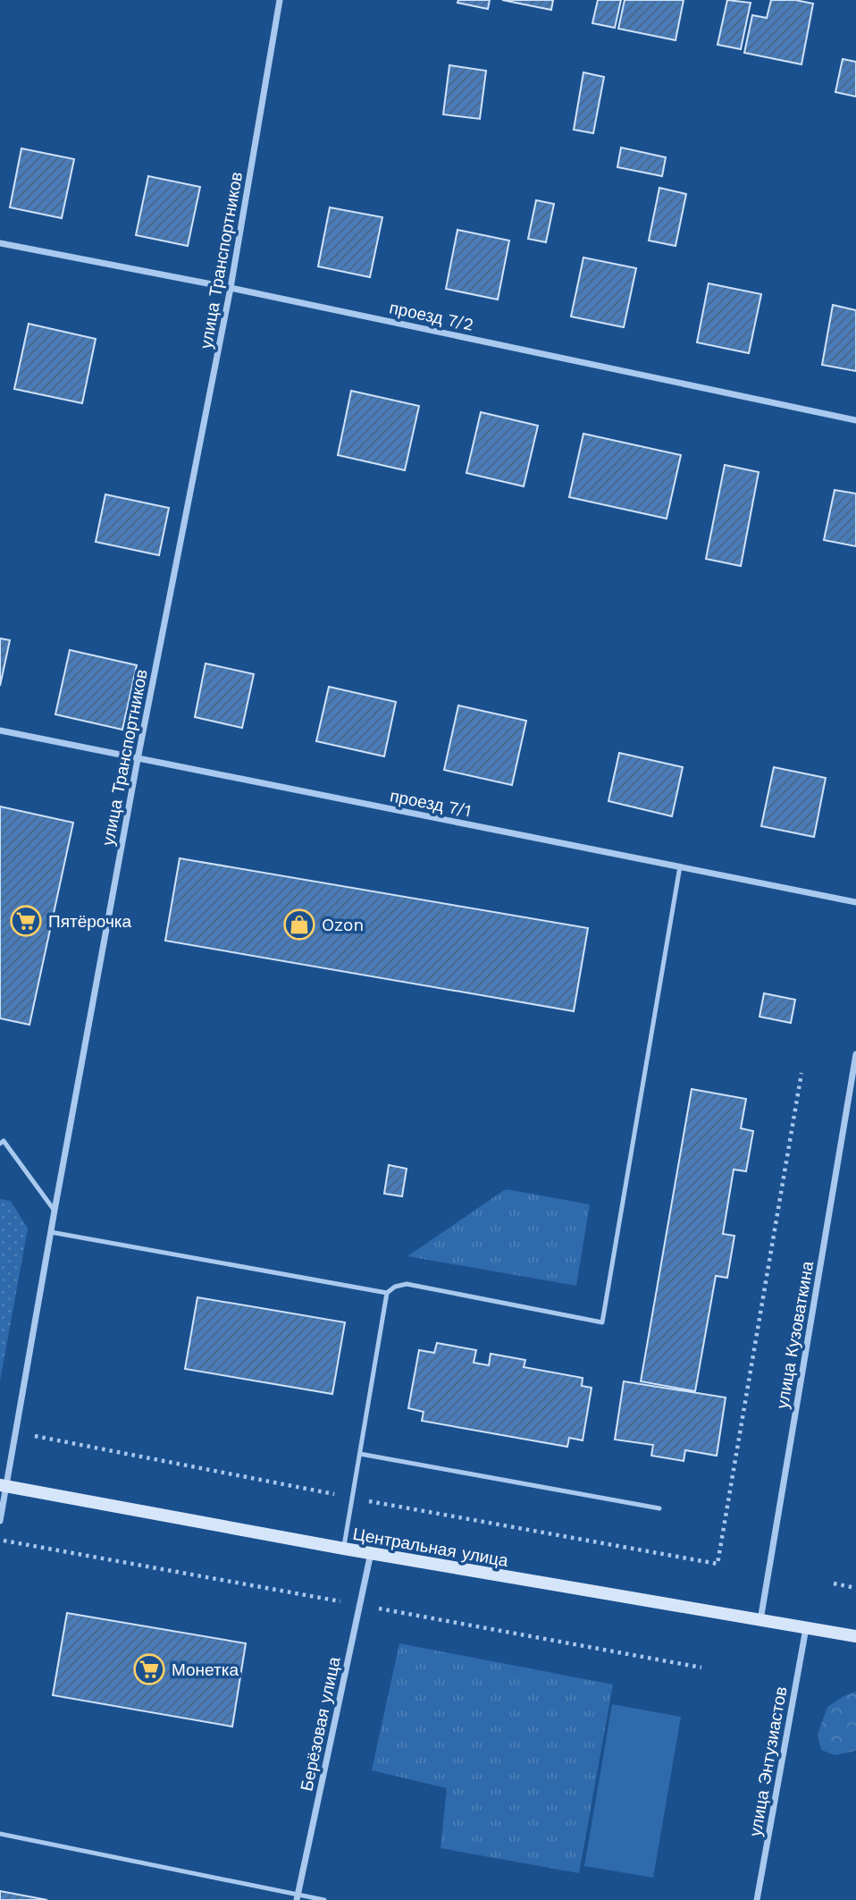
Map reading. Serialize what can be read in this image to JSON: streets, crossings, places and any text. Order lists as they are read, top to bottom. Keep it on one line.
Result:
{"streets":{"street":["улица Транспортников","проезд 7/2","проезд 7/1","улица Кузоваткина","Центральная улица","Берёзовая улица","улица Энтузиастов"]},"crossings":[["улица Транспортников","проезд 7/2"],["улица Транспортников","проезд 7/1"],["улица Транспортников","Центральная улица"],["улица Кузоваткина","Центральная улица"],["Центральная улица","Берёзовая улица"],["Центральная улица","улица Энтузиастов"]],"places":{"supermarket":["Пятёрочка","Монетка"],"shop":["Ozon"]}}
